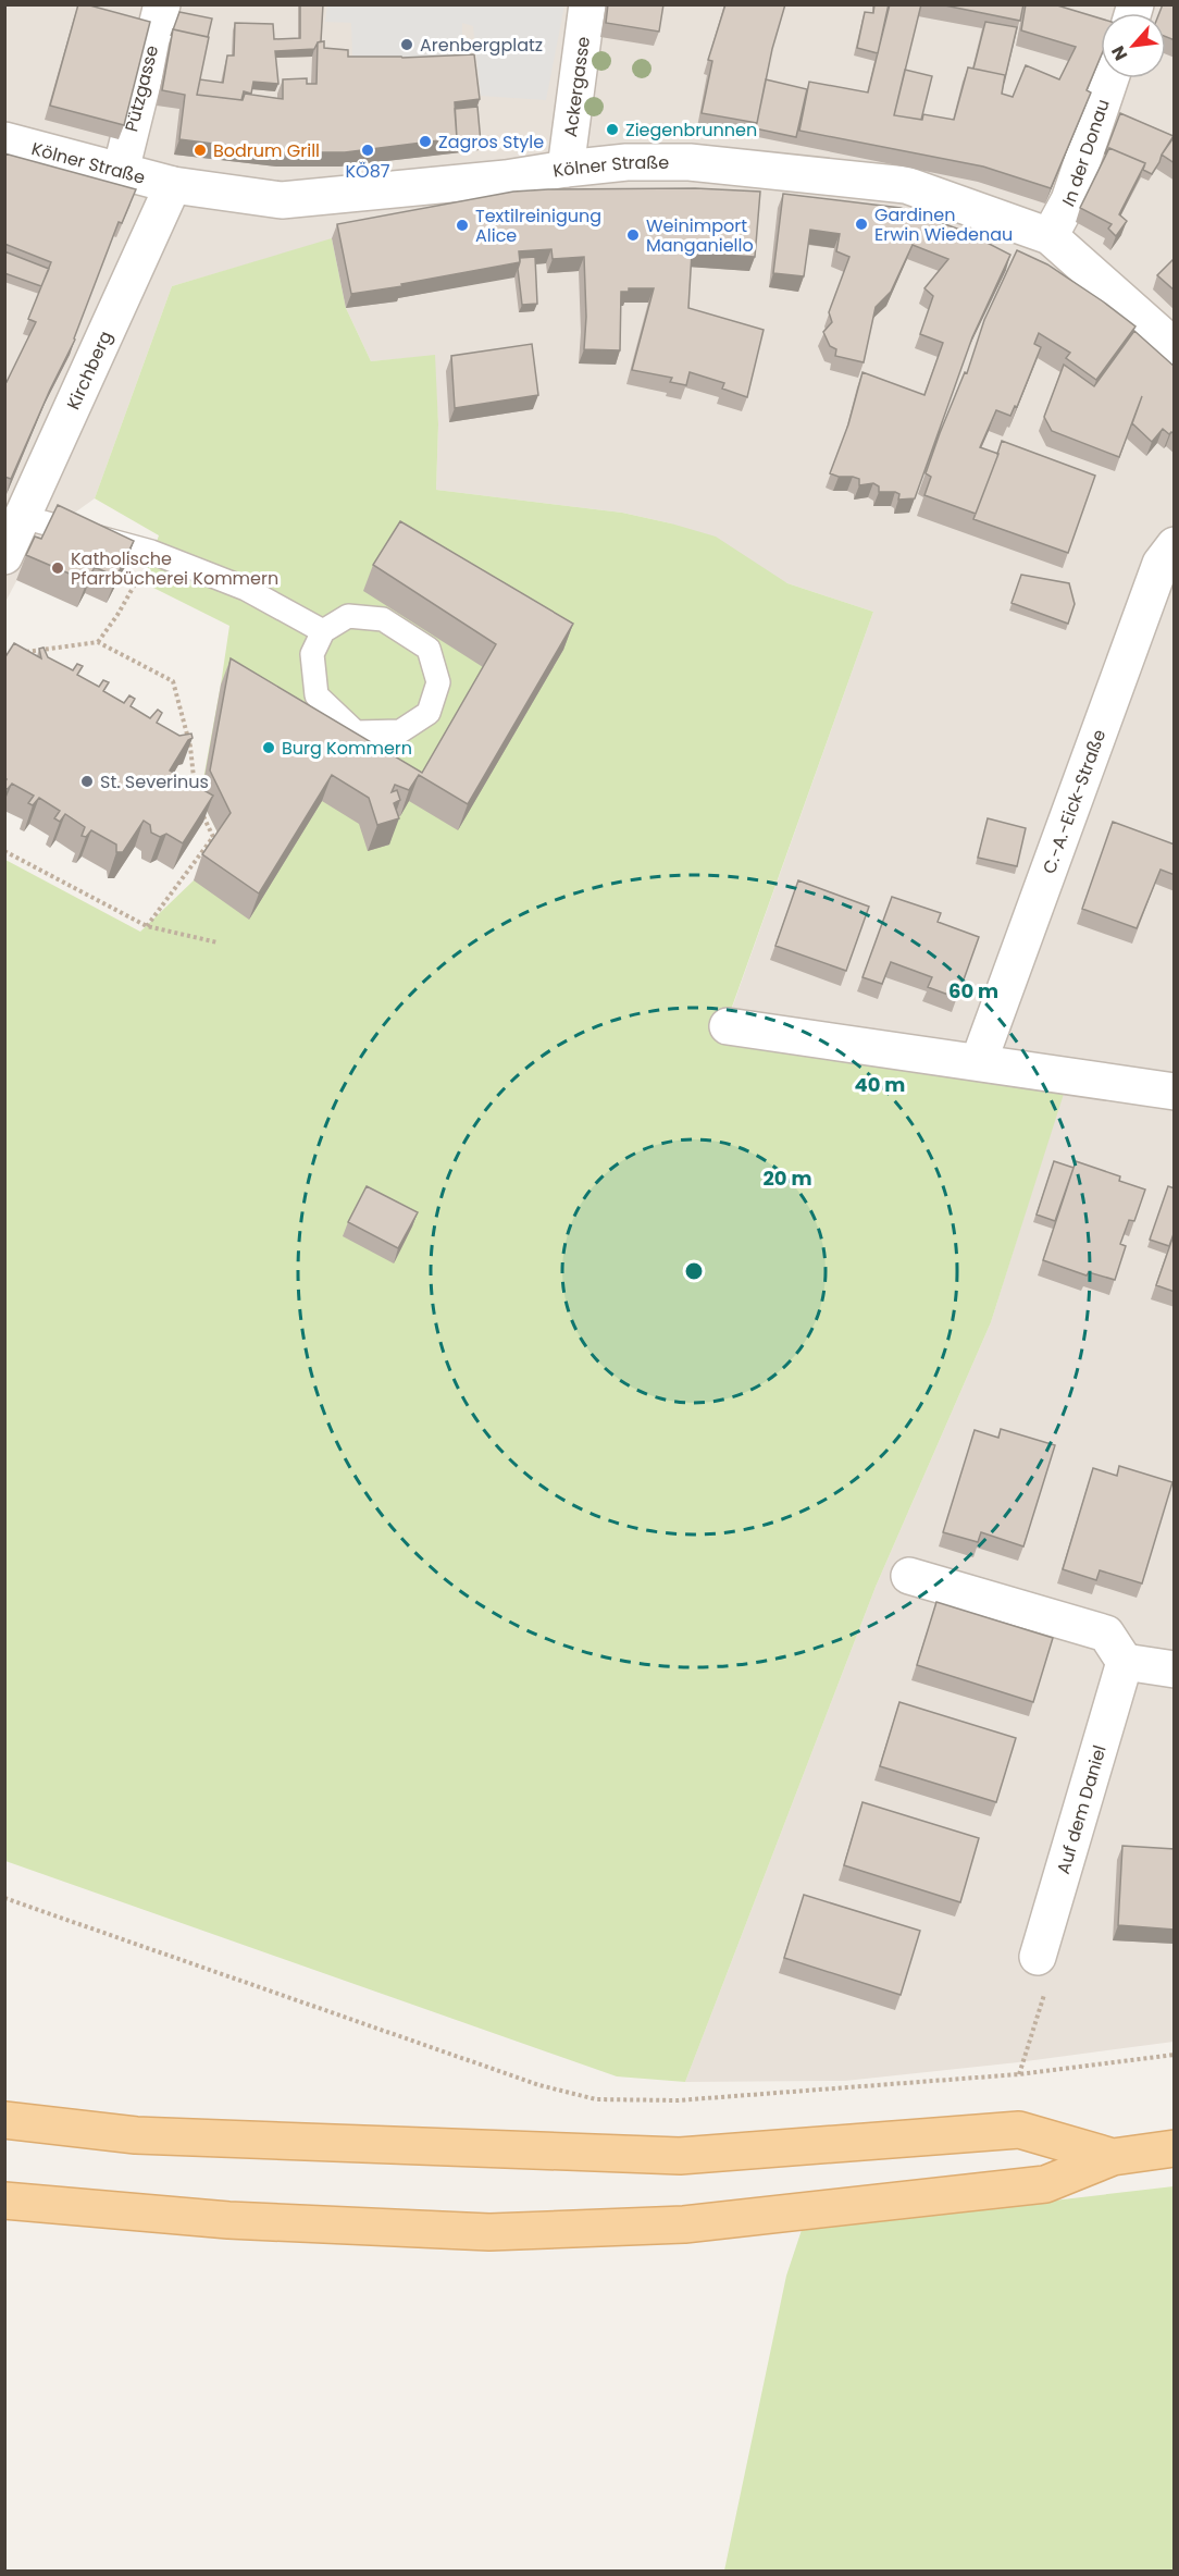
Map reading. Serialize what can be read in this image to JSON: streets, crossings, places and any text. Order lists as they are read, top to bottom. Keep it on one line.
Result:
{"streets":{"street":["Ackergasse","Pützgasse","In der Donau","Kölner Straße","Kirchberg","C.-A.-Eick-Straße","Auf dem Daniel"]},"crossings":[["Ackergasse","Kölner Straße"],["Pützgasse","Kölner Straße"],["In der Donau","Kölner Straße"],["Kölner Straße","Kirchberg"]],"places":["Arenbergplatz","Ziegenbrunnen","Zagros Style","Bodrum Grill","KÖ87","Gardinen Erwin Wiedenau","Textilreinigung Alice","Weinimport Manganiello","Katholische Pfarrbücherei Kommern","Burg Kommern","St. Severinus"],"north":"bottom left","rings":["60 m","40 m","20 m"]}
